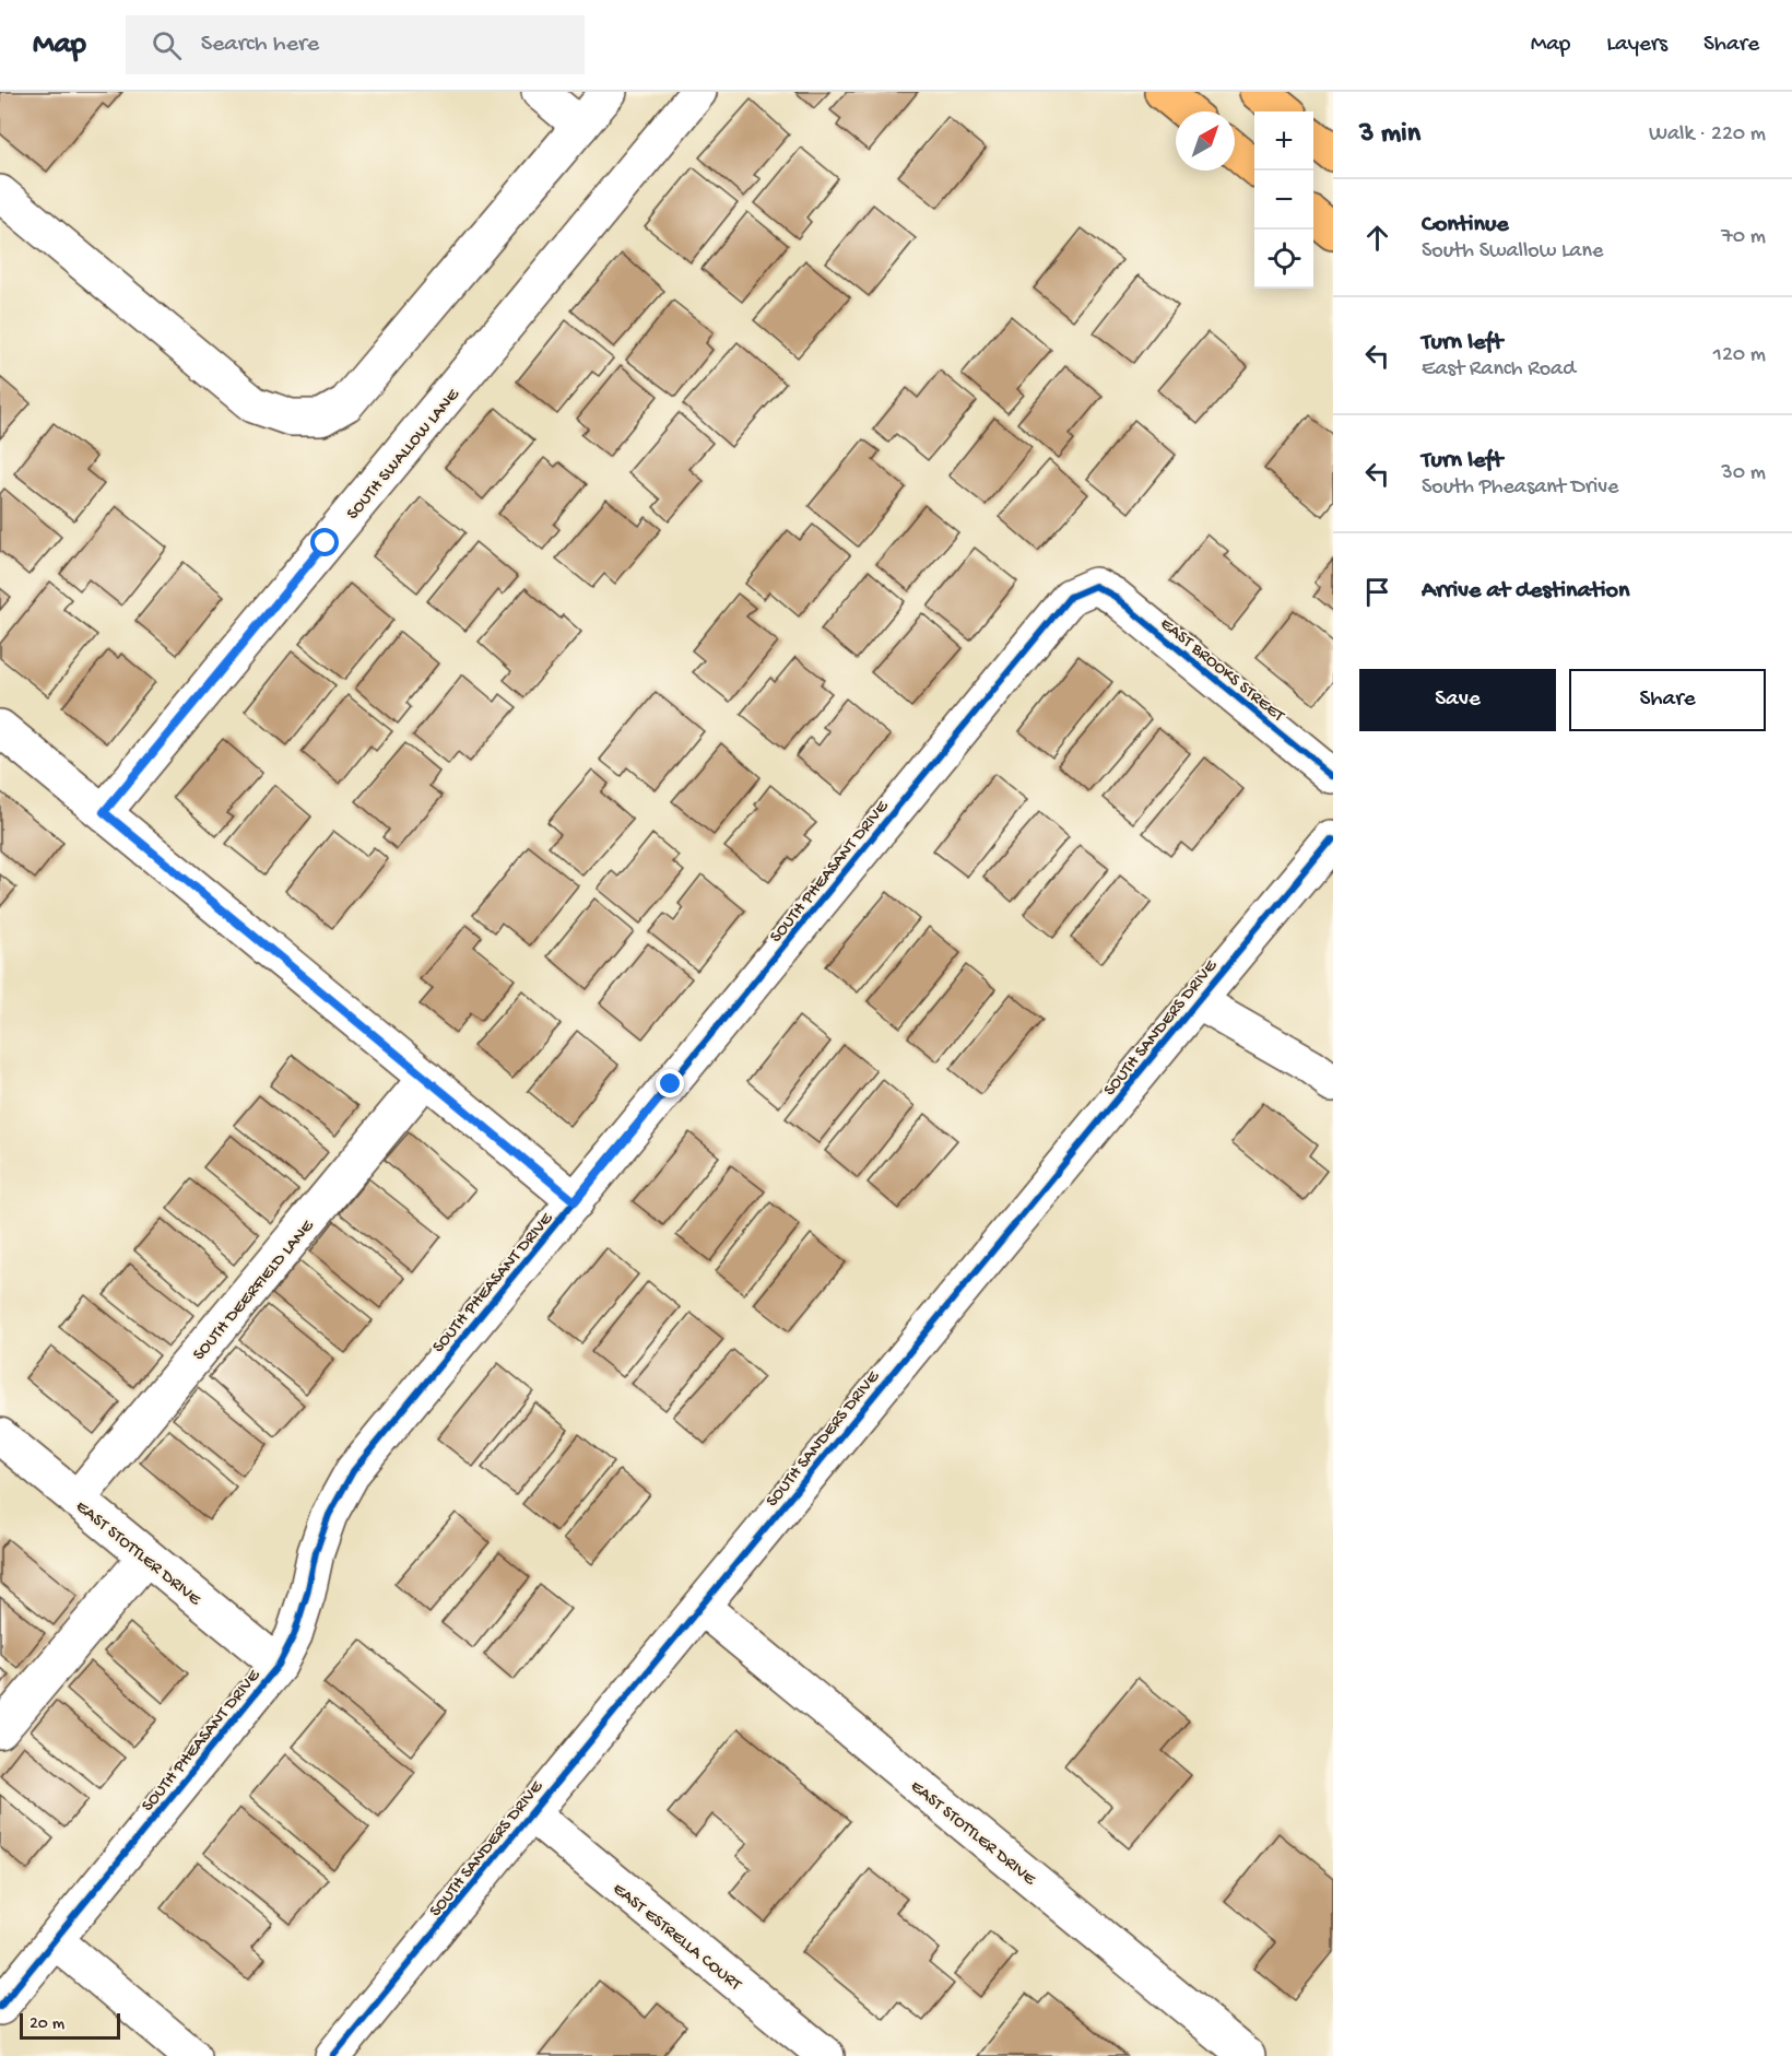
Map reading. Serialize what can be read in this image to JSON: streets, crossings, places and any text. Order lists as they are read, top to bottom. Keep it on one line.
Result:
{"streets":{"street":["SOUTH SWALLOW LANE","EAST BROOKS STREET","SOUTH PHEASANT DRIVE","SOUTH SANDERS DRIVE","SOUTH DEERFIELD LANE","EAST STOTTLER DRIVE","EAST ESTRELLA COURT"]},"crossings":[["EAST BROOKS STREET","SOUTH PHEASANT DRIVE"],["SOUTH PHEASANT DRIVE","EAST STOTTLER DRIVE"],["SOUTH SANDERS DRIVE","EAST STOTTLER DRIVE"],["SOUTH SANDERS DRIVE","EAST ESTRELLA COURT"],["SOUTH DEERFIELD LANE","EAST STOTTLER DRIVE"]],"scale_bar":"20 m","north":"top right","page":{"header":"Map","search":"Search here","nav":["Map","Layers","Share"],"heading":["3 min","Walk · 220 m"],"map_buttons":["+","−"],"list":[["Continue","South Swallow Lane","70 m"],["Turn left","East Ranch Road","120 m"],["Turn left","South Pheasant Drive","30 m"],"Arrive at destination"],"buttons":["Save","Share"],"scale":"20 m"}}
